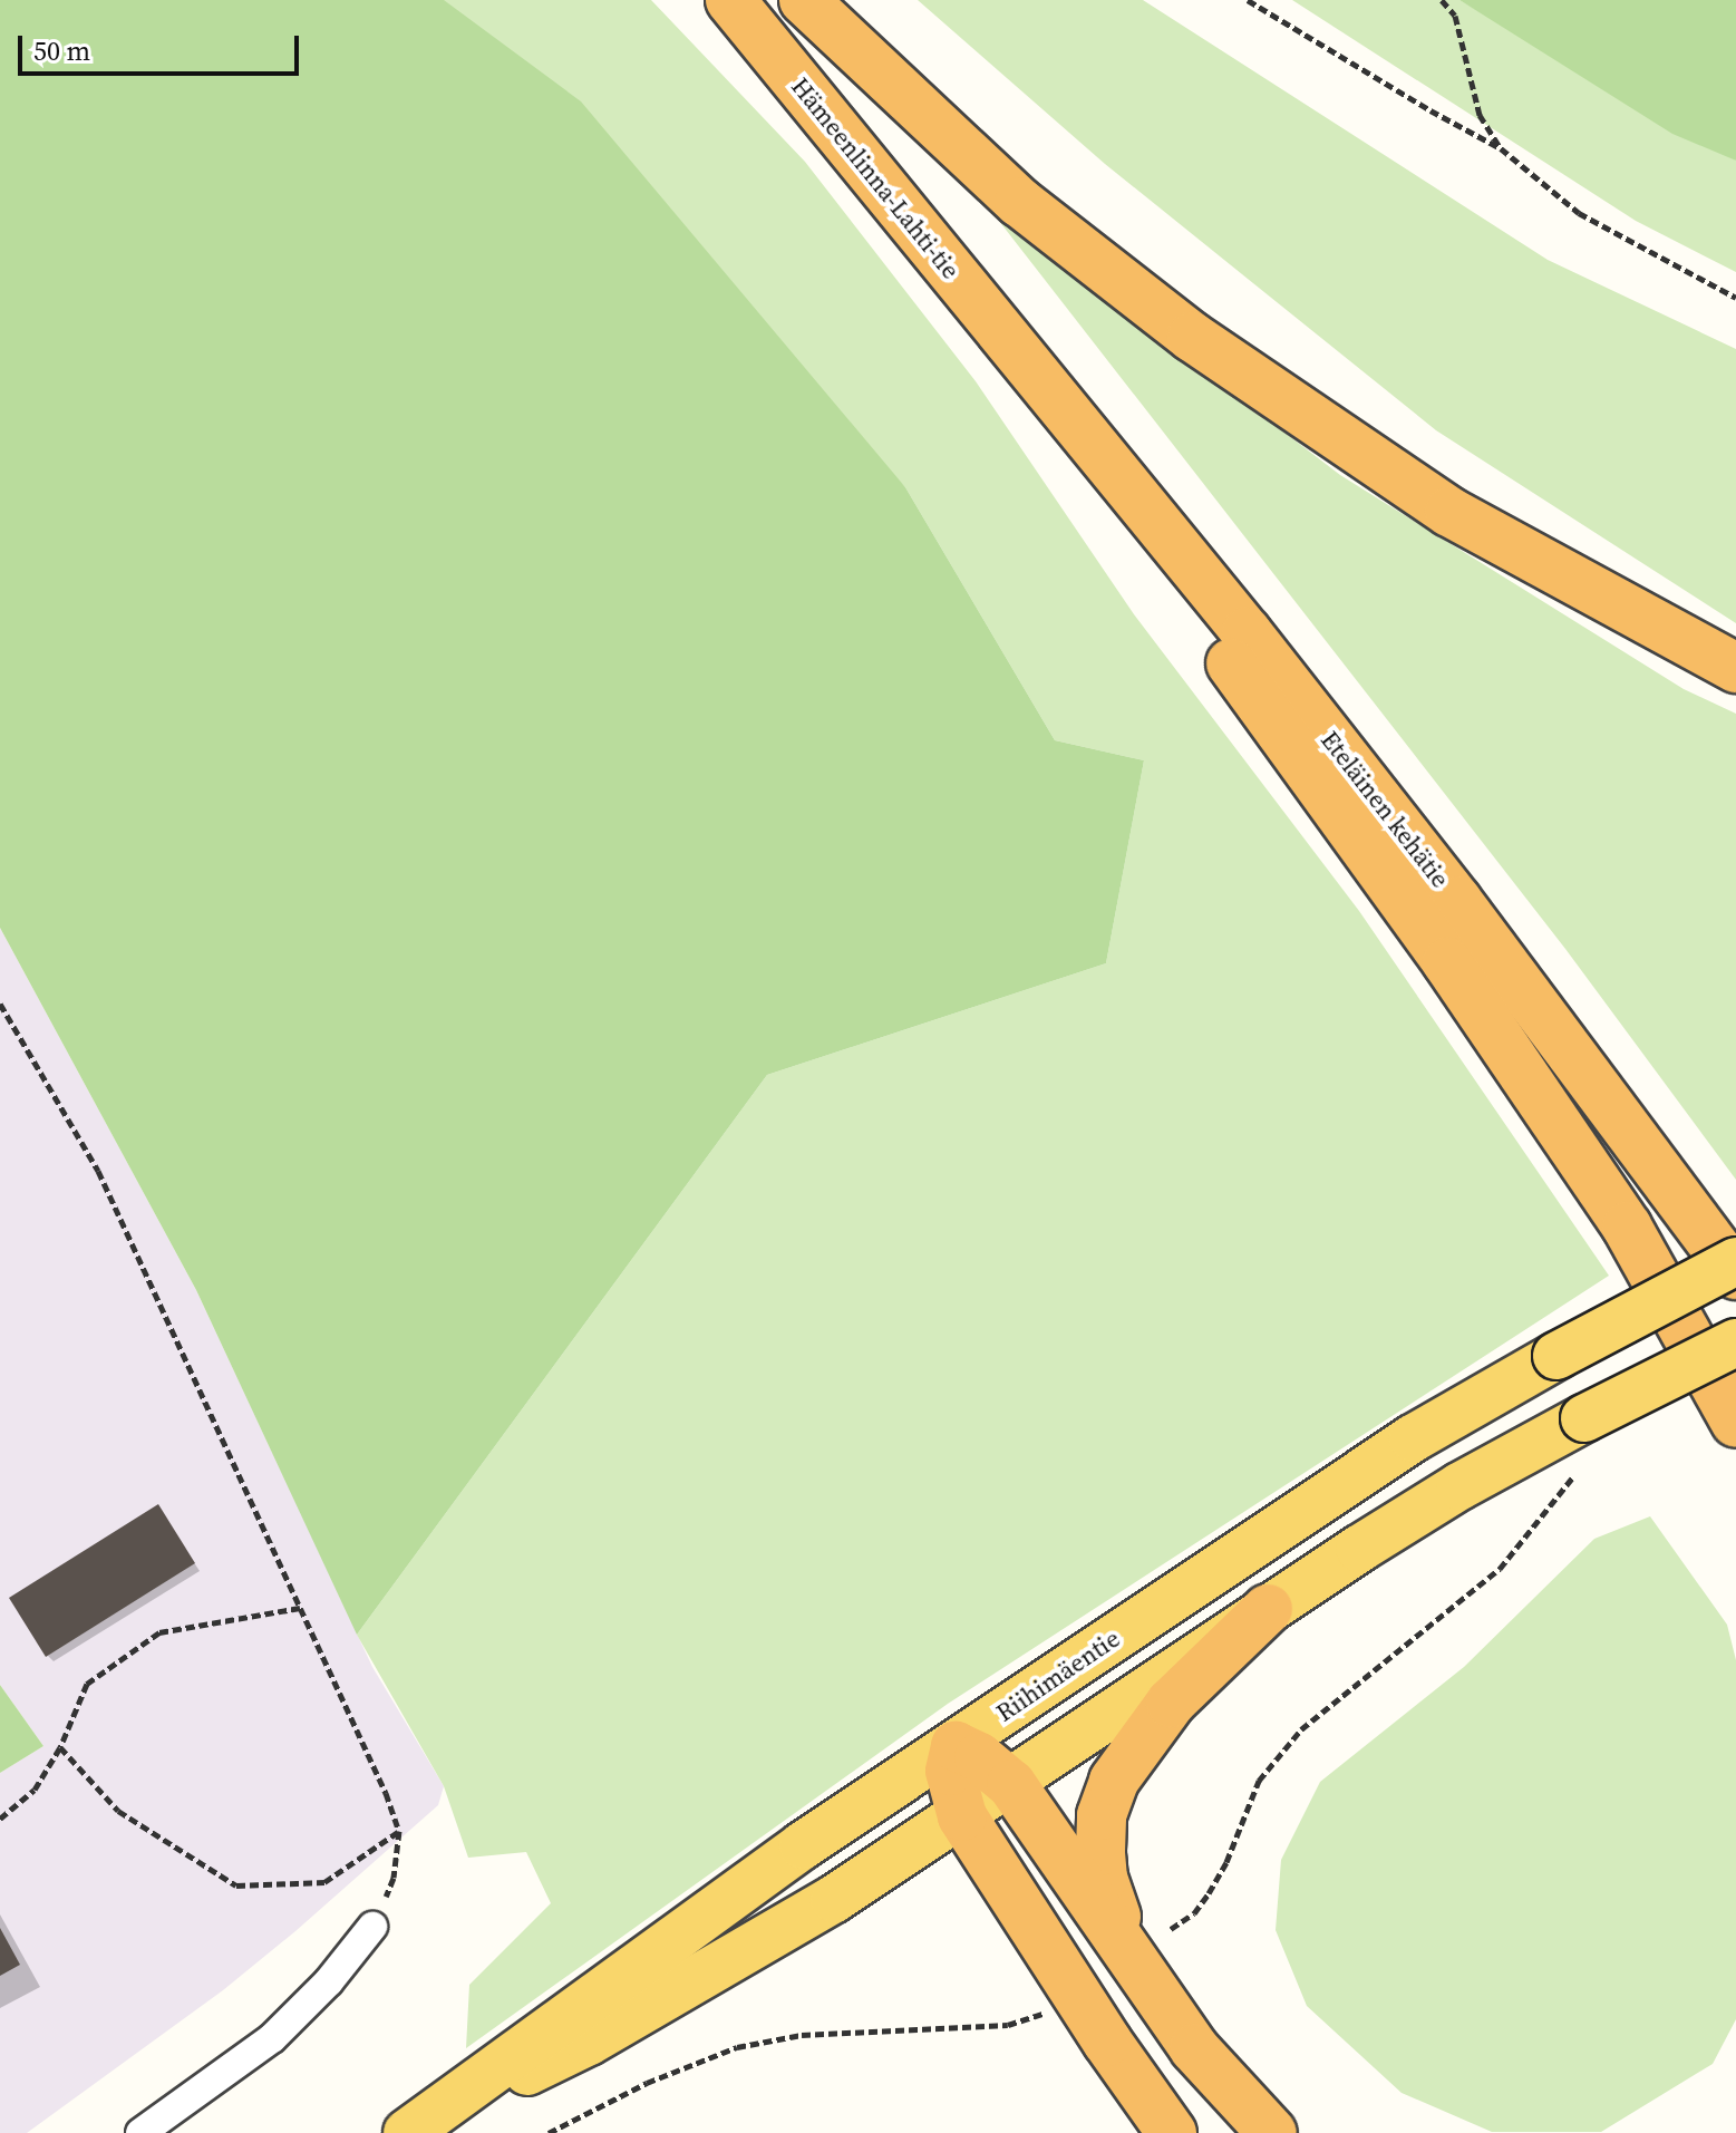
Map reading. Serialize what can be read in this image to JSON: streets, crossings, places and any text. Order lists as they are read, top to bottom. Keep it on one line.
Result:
{"streets":{"highway":["Hämeenlinna-Lahti-tie","Eteläinen kehätie"],"main road":["Riihimäentie"]},"crossings":[["Hämeenlinna-Lahti-tie","Eteläinen kehätie"]],"scale_bar":"50 m"}
